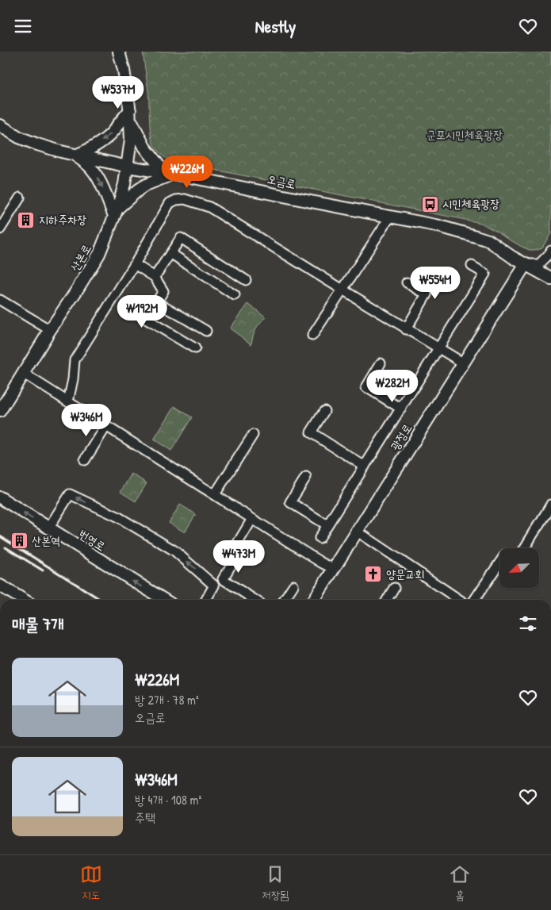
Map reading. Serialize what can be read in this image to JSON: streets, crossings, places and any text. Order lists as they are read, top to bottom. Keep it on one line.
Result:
{"streets":{"street":["오금로","산본로","광정로","번영로"]},"crossings":[["오금로","산본로"],["오금로","광정로"]],"one_way":["번영로"],"parks":["군포시민체육광장"],"places":{"bus stop":["시민체육광장"],"building":["지하주차장","산본역"],"church":["양문교회"]},"north":"bottom left","page":{"header":"Nestly","price":["₩537M","₩226M","₩554M","₩192M","₩282M","₩346M","₩473M"],"heading":"매물 7개","list":[{"name":"₩226M","note":"방 2개 · 78 m² · 오금로"},{"name":"₩346M","note":"방 4개 · 108 m² · 주택"}],"tabs":["지도","저장됨","홈"]}}
